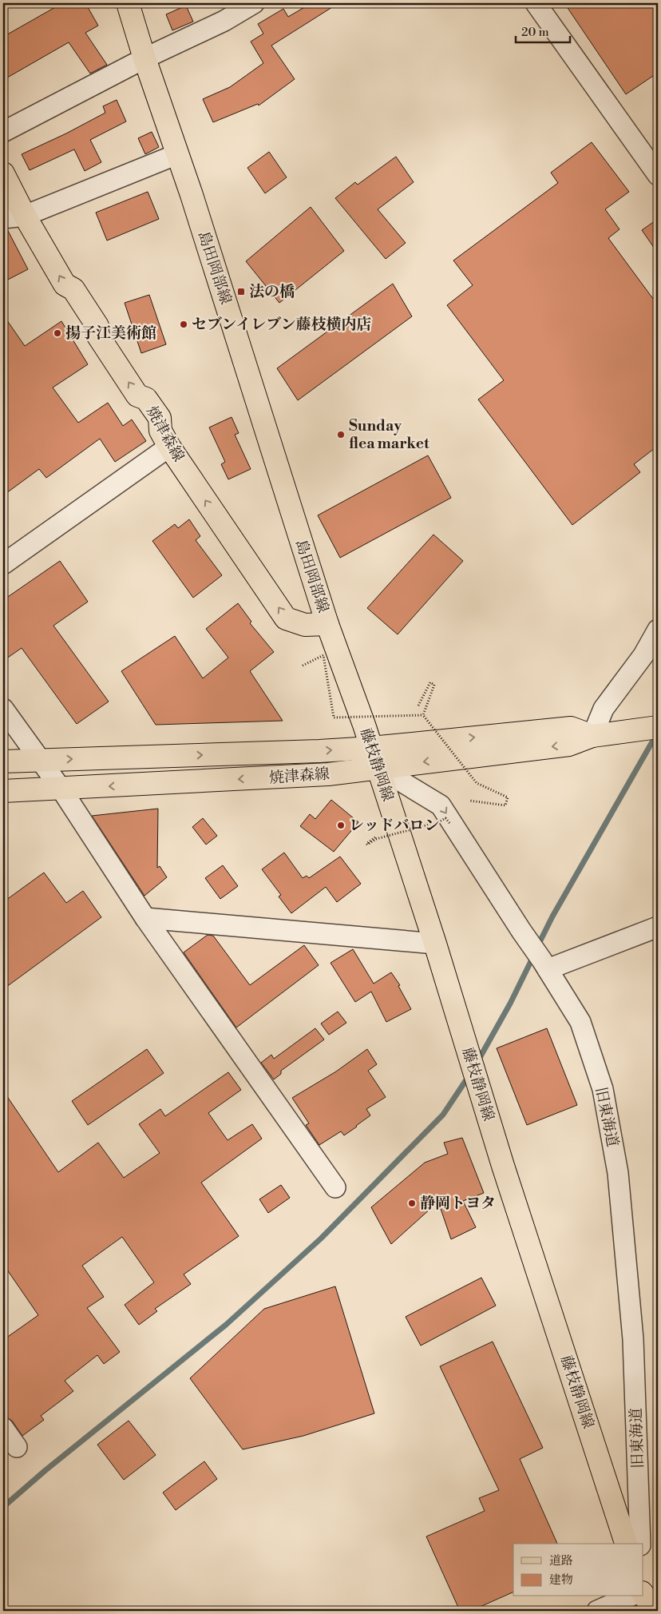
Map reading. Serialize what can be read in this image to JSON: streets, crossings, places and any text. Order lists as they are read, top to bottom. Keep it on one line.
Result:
{"streets":{"main road":["島田岡部線","焼津森線","藤枝静岡線"],"street":["旧東海道"]},"crossings":[["島田岡部線","焼津森線"],["島田岡部線","藤枝静岡線"],["焼津森線","藤枝静岡線"],["焼津森線","旧東海道"],["藤枝静岡線","旧東海道"]],"places":{"transit":["法の橋"],"other":["セブンイレブン藤枝横内店","揚子江美術館","Sunday flea market","レッドバロン","静岡トヨタ"]},"legend":["道路","建物"],"scale_bar":"20 m"}
